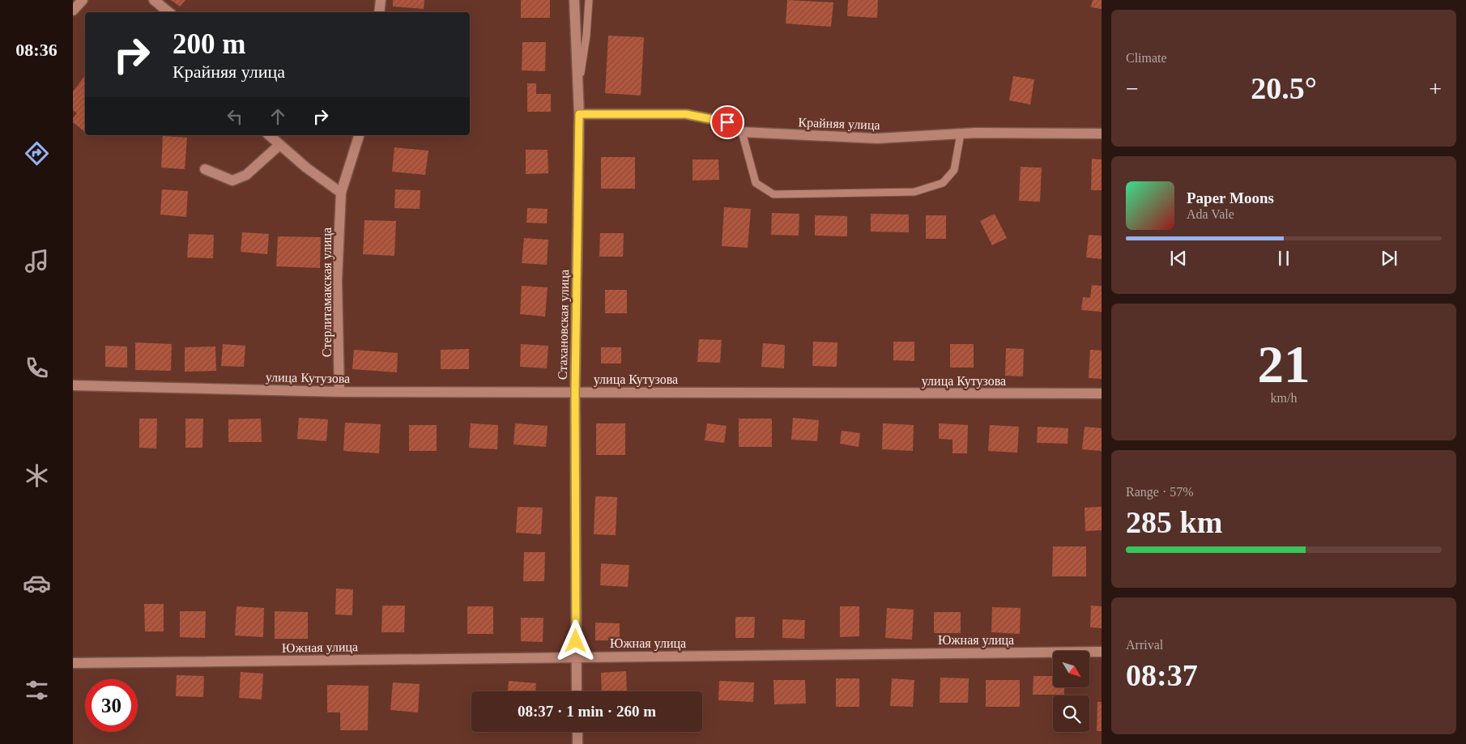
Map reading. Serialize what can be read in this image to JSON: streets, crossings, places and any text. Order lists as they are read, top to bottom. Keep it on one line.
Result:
{"streets":{"street":["Крайняя улица","Стерлитамакская улица","Стахановская улица","улица Кутузова","Южная улица"]},"crossings":[["Крайняя улица","Стахановская улица"],["Стерлитамакская улица","улица Кутузова"],["Стахановская улица","улица Кутузова"],["Стахановская улица","Южная улица"]],"north":"bottom right","page":{"tabs":"08:36","tile":["Climate",["21","km/h"],["Range · 57%","285 km"],["Arrival","08:37"]],"turn":["200 m","Крайняя улица"],"heat":["−","20.5°","+"],"song":["Paper Moons","Ada Vale"],"limit":"30","trip":"08:37 · 1 min · 260 m"}}
